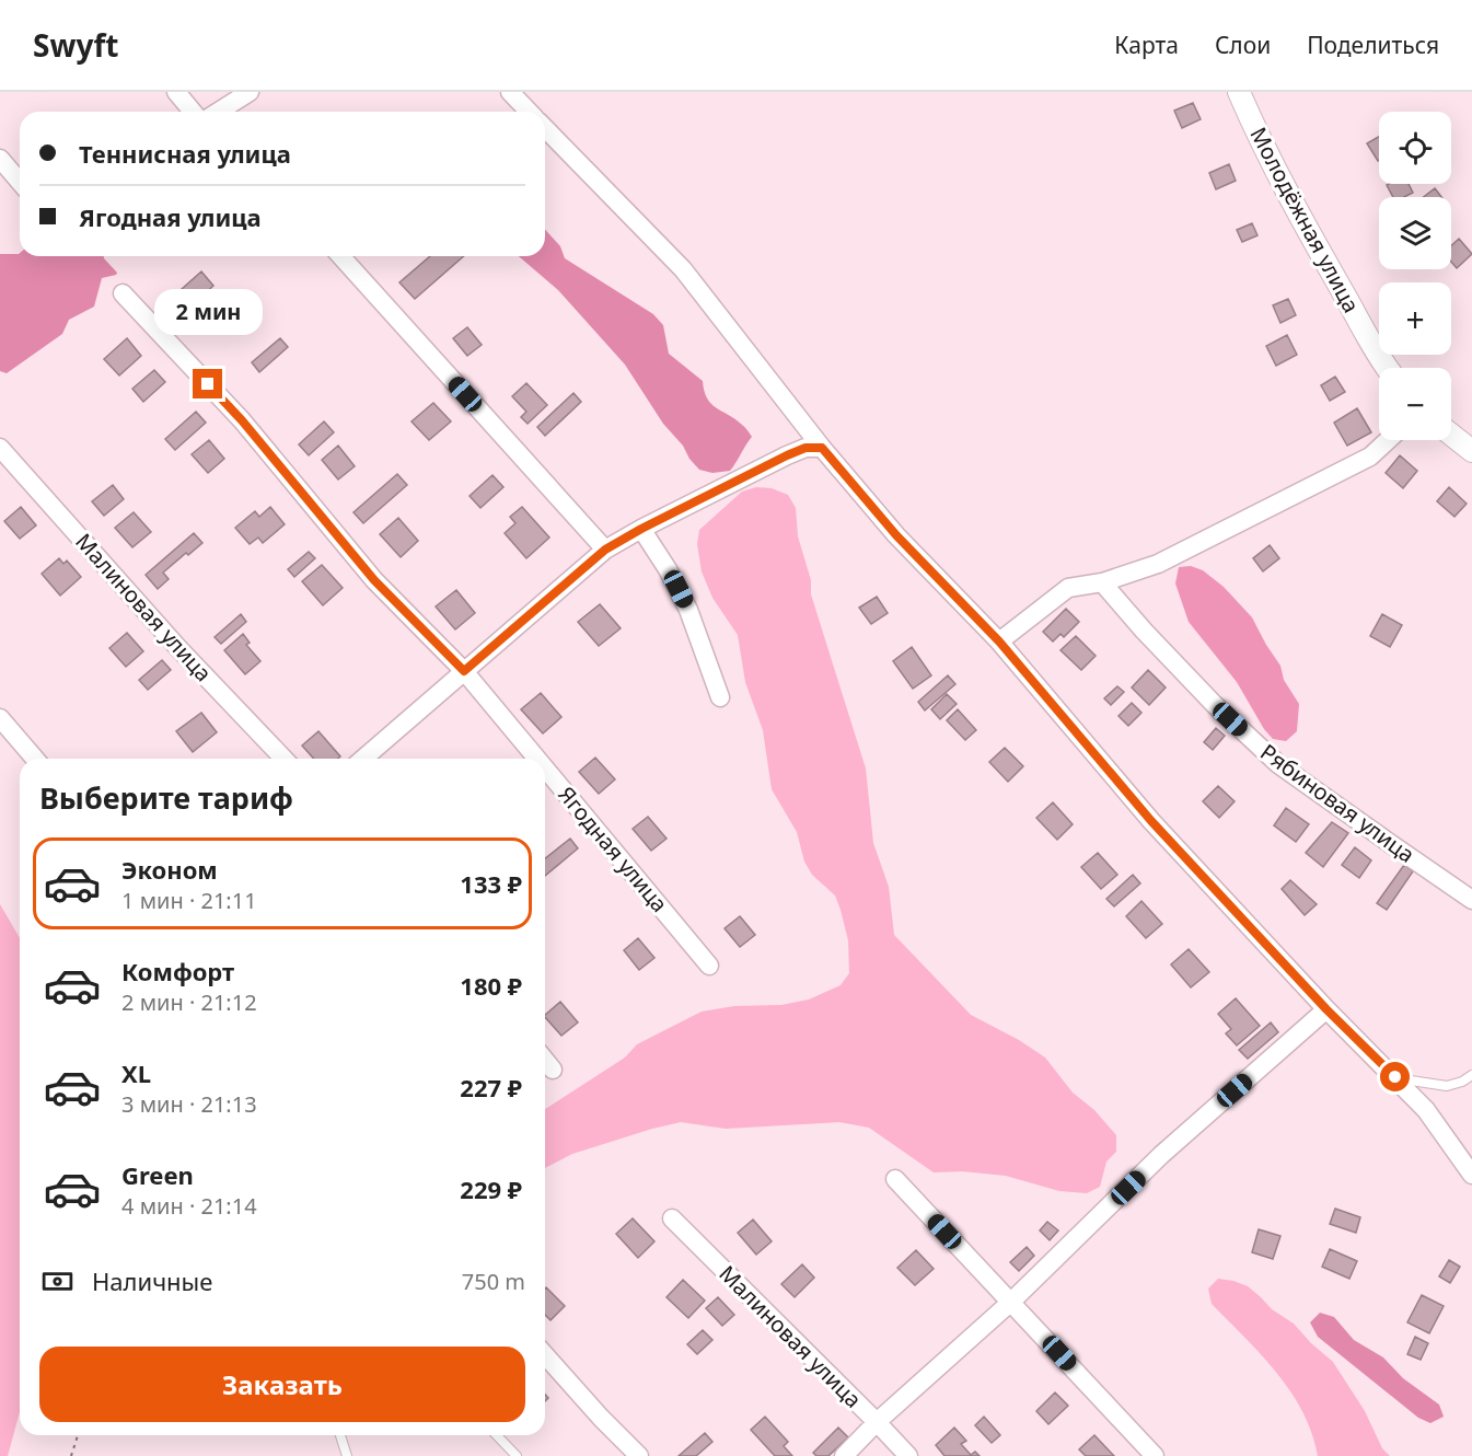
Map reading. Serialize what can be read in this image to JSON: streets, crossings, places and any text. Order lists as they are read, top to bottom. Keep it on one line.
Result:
{"streets":{"street":["Молодёжная улица","Малиновая улица","Рябиновая улица","Ягодная улица"]},"page":{"header":"Swyft","nav":["Карта","Слои","Поделиться"],"map_buttons":["+","−"],"banner":["Теннисная улица","Ягодная улица"],"bubble":"2 мин","heading":"Выберите тариф","list":[{"name":"Эконом","note":"1 мин · 21:11","value":"133 ₽"},{"name":"Комфорт","note":"2 мин · 21:12","value":"180 ₽"},{"name":"XL","note":"3 мин · 21:13","value":"227 ₽"},{"name":"Green","note":"4 мин · 21:14","value":"229 ₽"}],"pay":["Наличные","750 m"],"buttons":"Заказать"}}
